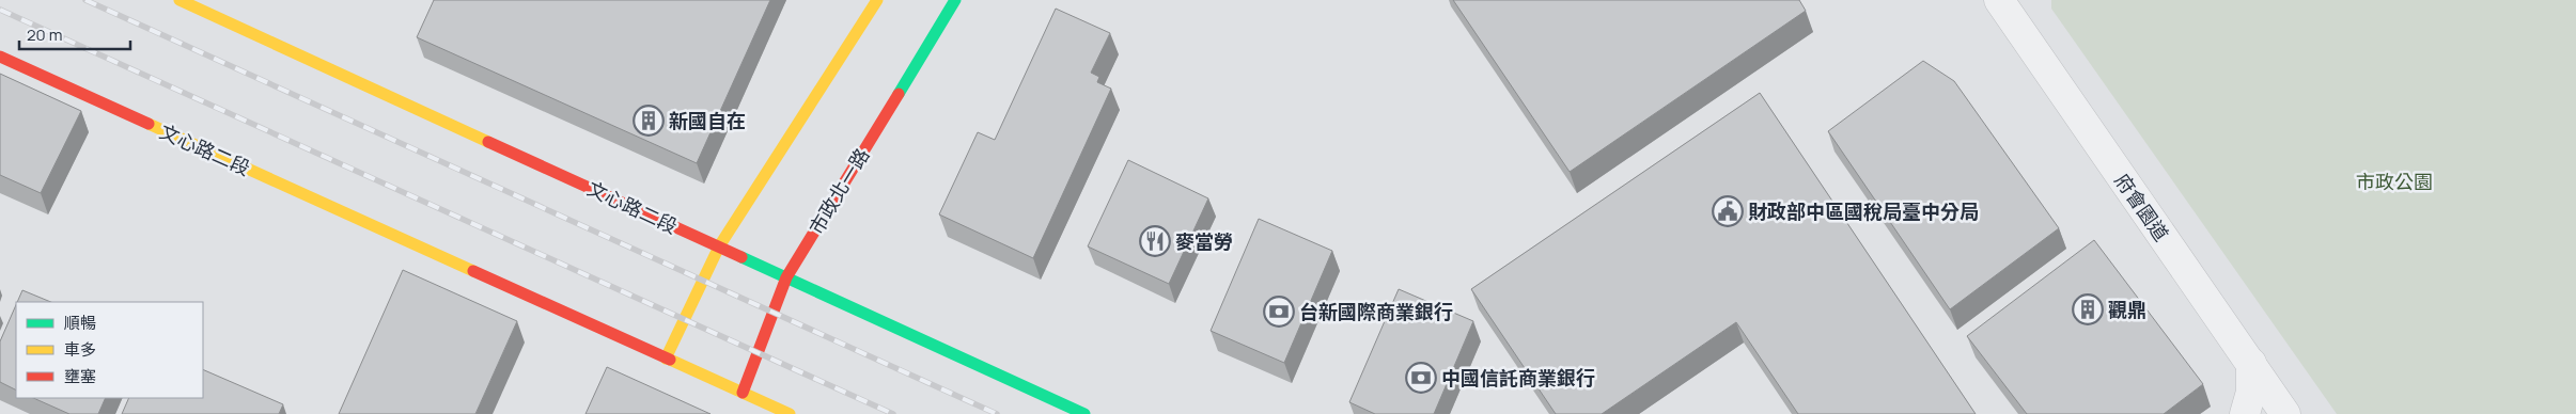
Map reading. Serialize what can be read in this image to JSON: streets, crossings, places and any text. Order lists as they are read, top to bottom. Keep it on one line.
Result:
{"streets":{"main road":["文心路二段","市政北一路"],"street":["府會園道"]},"crossings":[["文心路二段","市政北一路"]],"parks":["市政公園"],"places":{"building":["新國自在","觀鼎"],"public building":["財政部中區國稅局臺中分局"],"restaurant":["麥當勞"],"bank":["台新國際商業銀行","中國信託商業銀行"]},"legend":["順暢","車多","壅塞"],"scale_bar":"20 m"}
